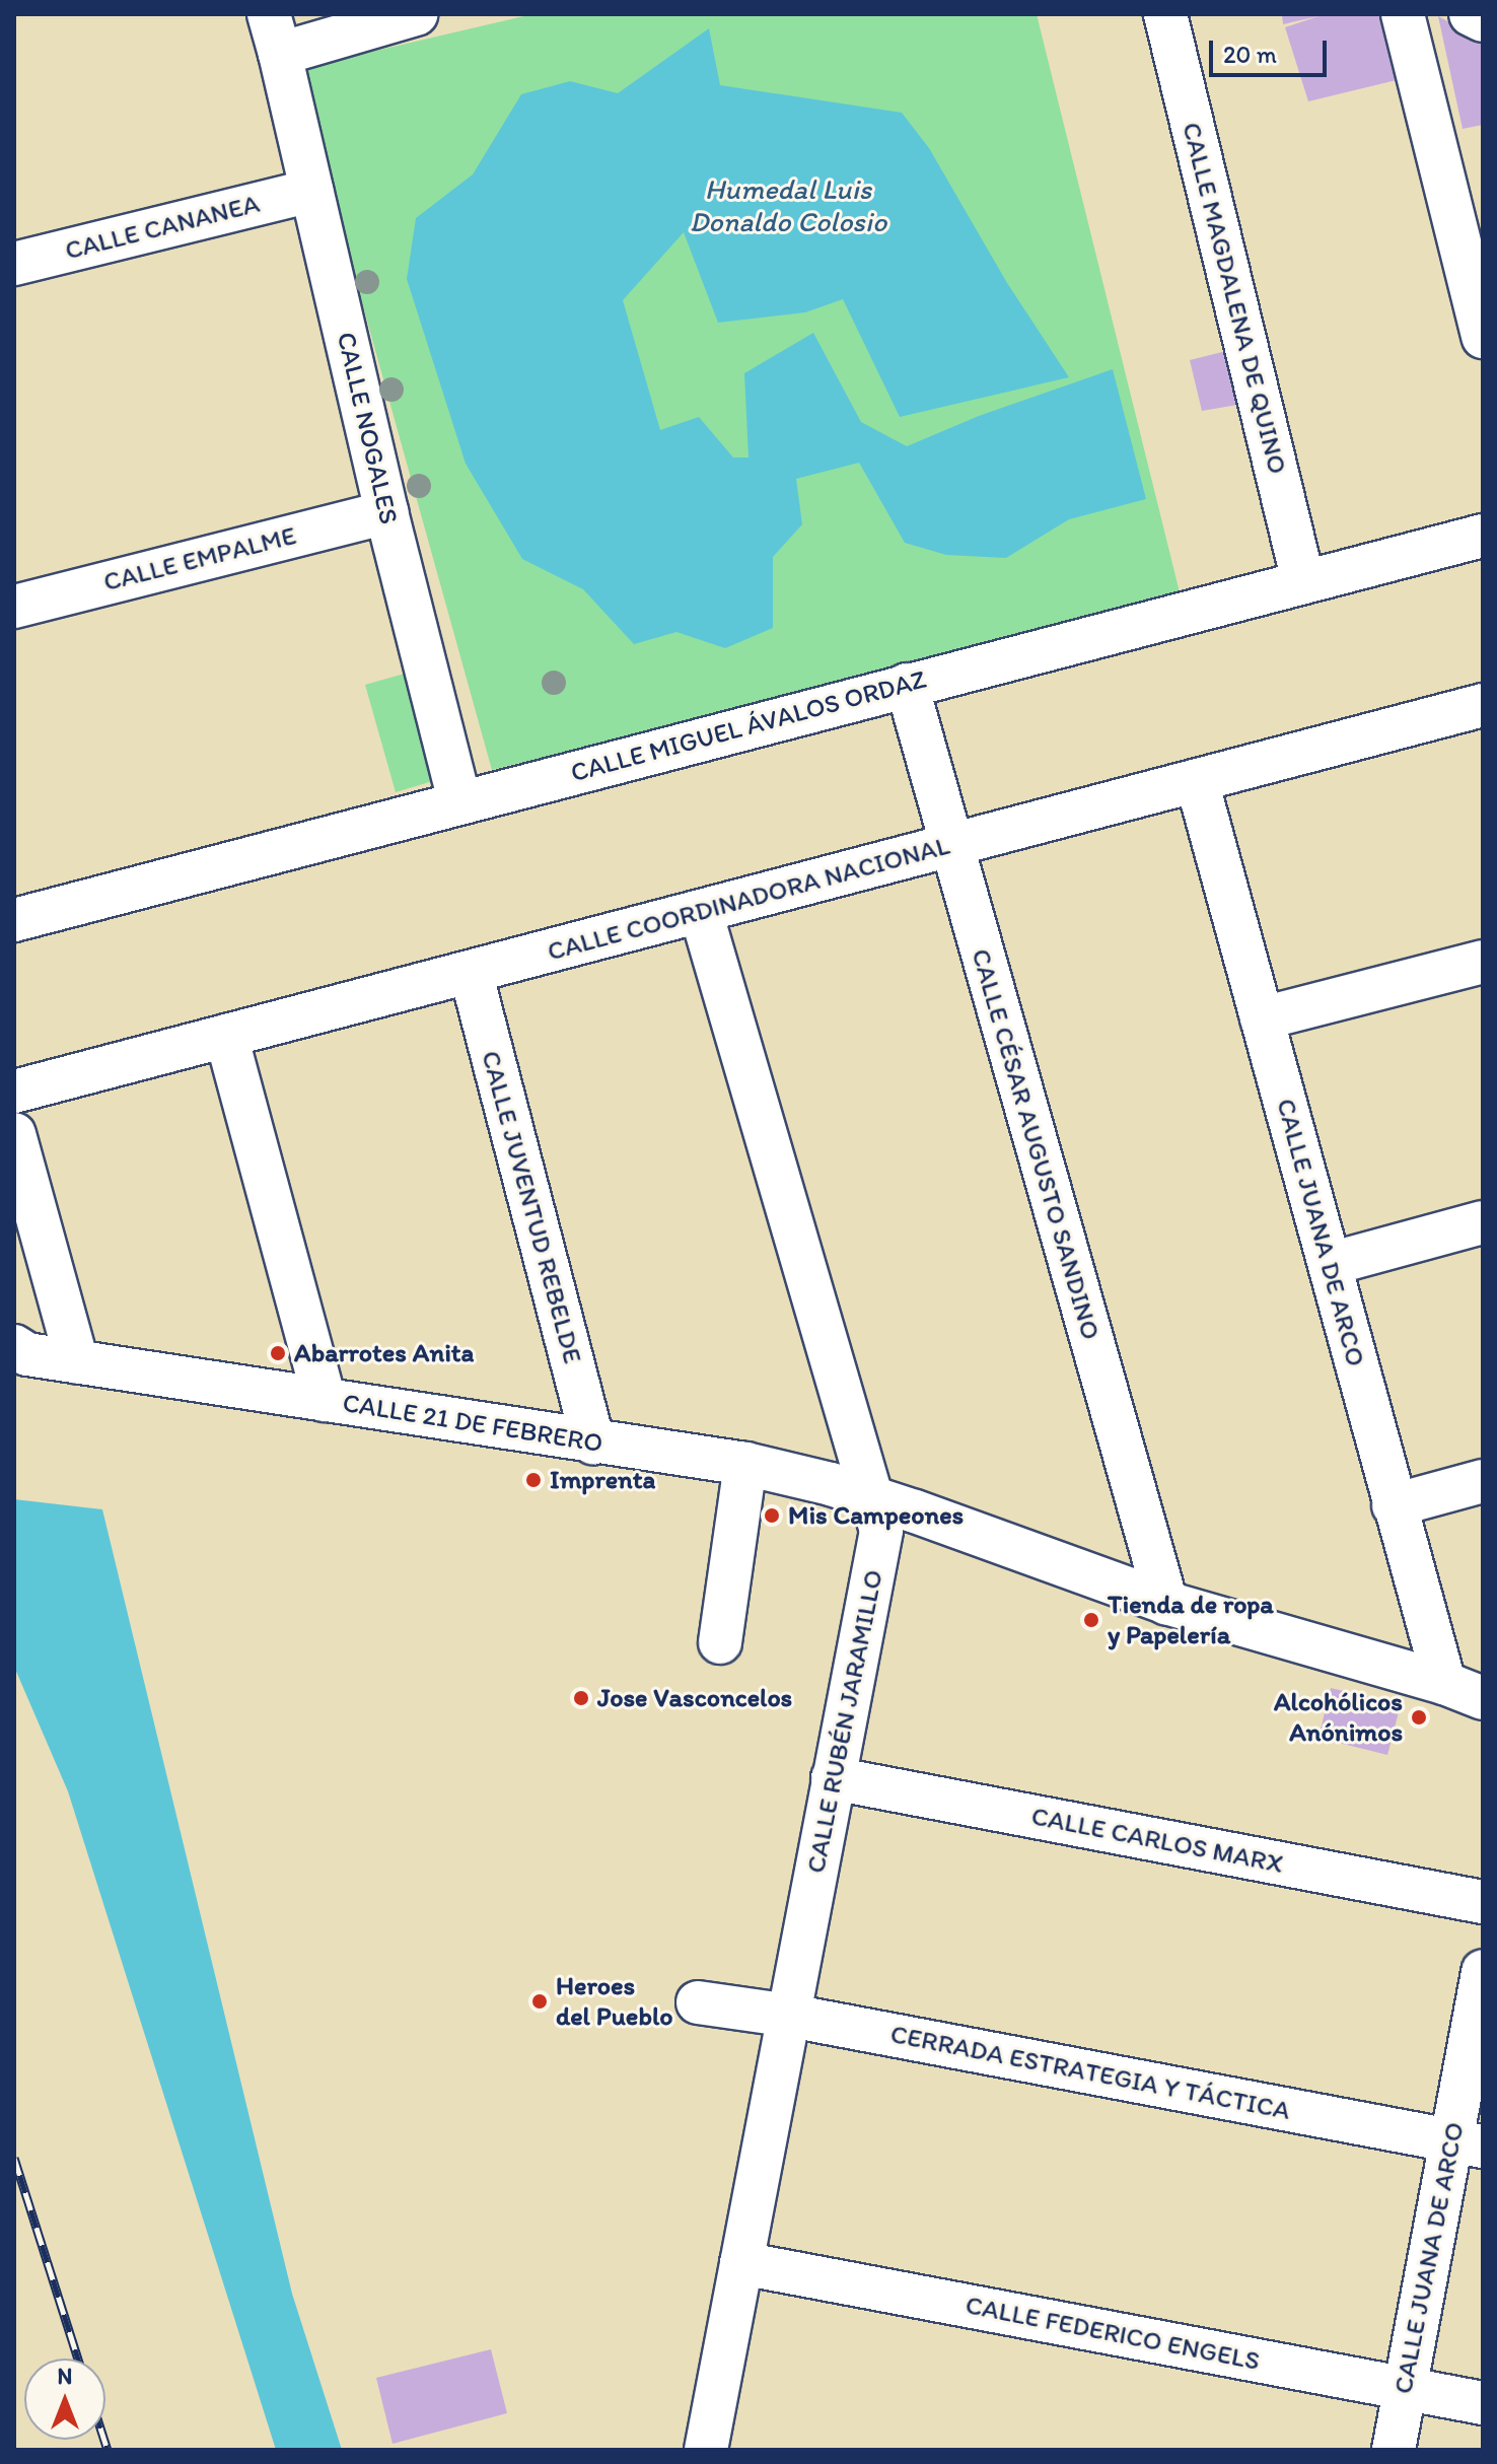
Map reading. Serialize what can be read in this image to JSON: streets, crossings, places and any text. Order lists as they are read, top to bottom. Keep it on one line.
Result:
{"streets":{"street":["CALLE CANANEA","CALLE MAGDALENA DE QUINO","CALLE NOGALES","CALLE EMPALME","CALLE MIGUEL ÁVALOS ORDAZ","CALLE COORDINADORA NACIONAL","CALLE CÉSAR AUGUSTO SANDINO","CALLE JUVENTUD REBELDE","CALLE JUANA DE ARCO","CALLE 21 DE FEBRERO","CALLE RUBÉN JARAMILLO","CALLE CARLOS MARX","CERRADA ESTRATEGIA Y TÁCTICA","CALLE FEDERICO ENGELS"]},"crossings":[["CALLE CANANEA","CALLE NOGALES"],["CALLE MAGDALENA DE QUINO","CALLE MIGUEL ÁVALOS ORDAZ"],["CALLE NOGALES","CALLE EMPALME"],["CALLE NOGALES","CALLE MIGUEL ÁVALOS ORDAZ"],["CALLE MIGUEL ÁVALOS ORDAZ","CALLE CÉSAR AUGUSTO SANDINO"],["CALLE COORDINADORA NACIONAL","CALLE CÉSAR AUGUSTO SANDINO"],["CALLE COORDINADORA NACIONAL","CALLE JUVENTUD REBELDE"],["CALLE COORDINADORA NACIONAL","CALLE JUANA DE ARCO"],["CALLE COORDINADORA NACIONAL","CALLE RUBÉN JARAMILLO"],["CALLE CÉSAR AUGUSTO SANDINO","CALLE 21 DE FEBRERO"],["CALLE JUVENTUD REBELDE","CALLE 21 DE FEBRERO"],["CALLE JUANA DE ARCO","CALLE 21 DE FEBRERO"],["CALLE JUANA DE ARCO","CERRADA ESTRATEGIA Y TÁCTICA"],["CALLE JUANA DE ARCO","CALLE FEDERICO ENGELS"],["CALLE 21 DE FEBRERO","CALLE RUBÉN JARAMILLO"],["CALLE RUBÉN JARAMILLO","CALLE CARLOS MARX"],["CALLE RUBÉN JARAMILLO","CERRADA ESTRATEGIA Y TÁCTICA"],["CALLE RUBÉN JARAMILLO","CALLE FEDERICO ENGELS"]],"water":["Humedal Luis Donaldo Colosio"],"places":["Abarrotes Anita","Imprenta","Mis Campeones","Tienda de ropa y Papelería","Jose Vasconcelos","Alcohólicos Anónimos","Heroes del Pueblo"],"scale_bar":"20 m","north":"top"}
